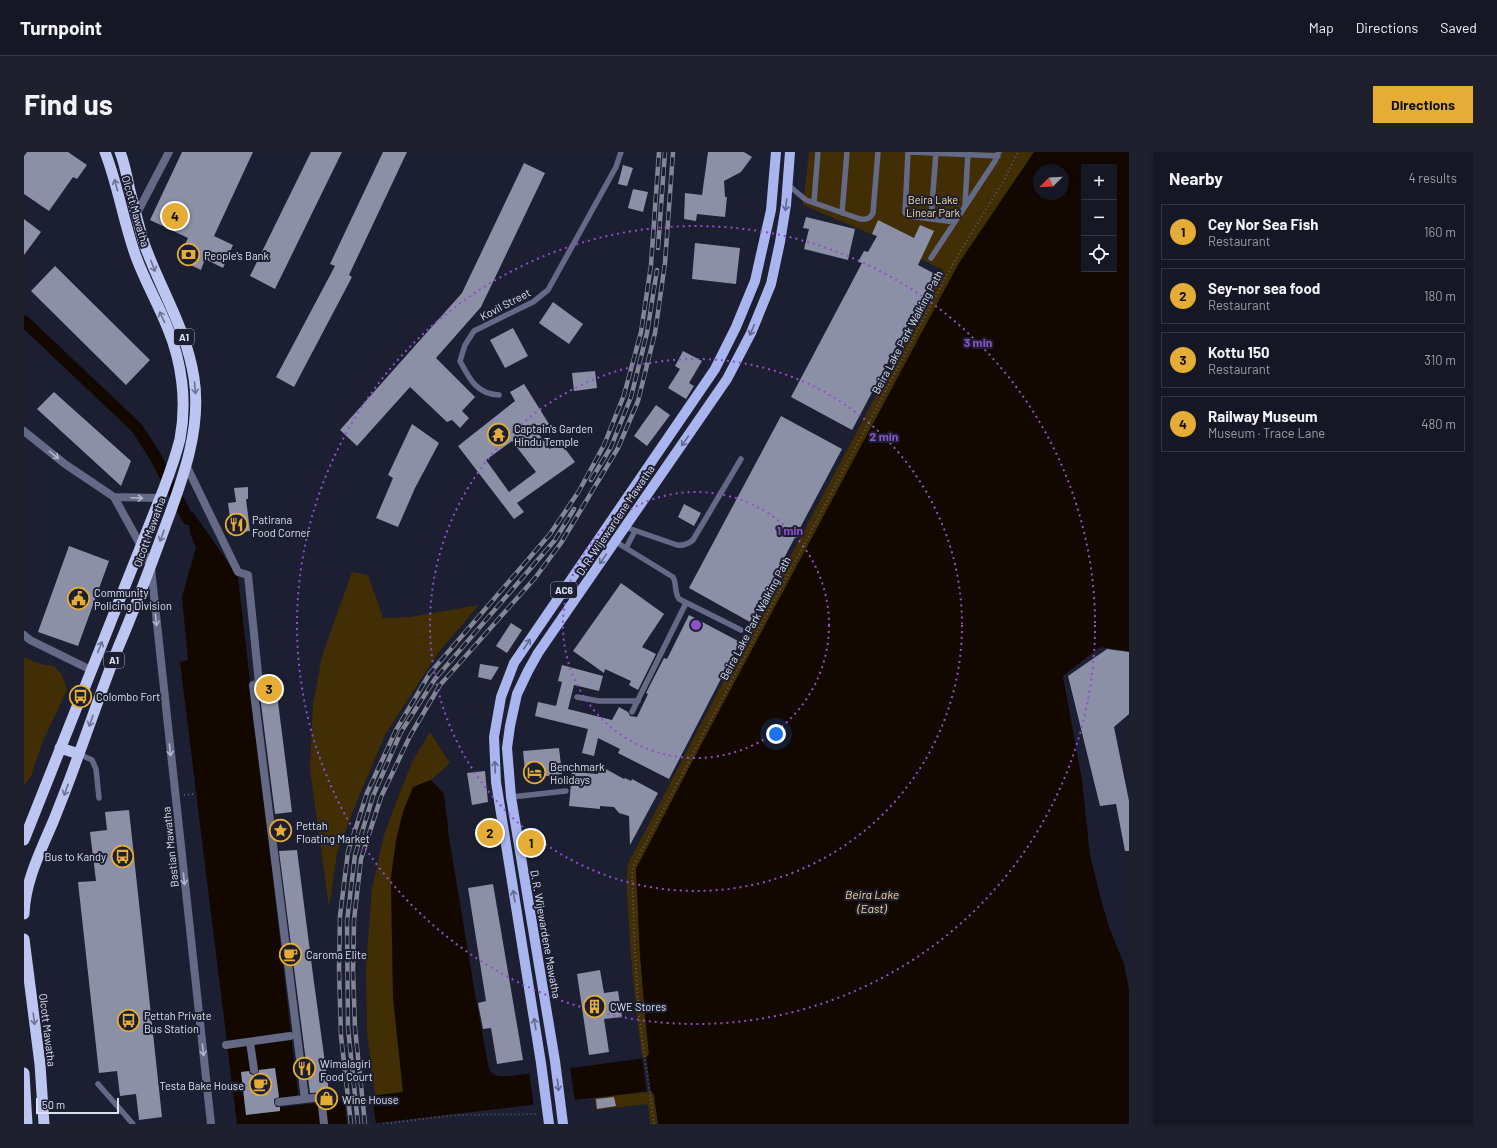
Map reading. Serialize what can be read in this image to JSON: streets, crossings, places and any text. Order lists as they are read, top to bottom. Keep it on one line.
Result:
{"streets":{"highway":["Olcott Mawatha","A1"],"main road":["D. R. Wijewardene Mawatha","AC6"],"street":["Bastian Mawatha"],"lane":["Kovil Street"],"path":["Beira Lake Park Walking Path"]},"crossings":[["Olcott Mawatha","Bastian Mawatha"]],"one_way":["Bastian Mawatha"],"water":["Beira Lake (East)"],"parks":["Beira Lake Linear Park"],"places":{"bank":["People's Bank"],"temple":["Captain's Garden Hindu Temple"],"restaurant":["Patirana Food Corner","Wimalagiri Food Court"],"public building":["Community Policing Division"],"bus stop":["Colombo Fort","Bus to Kandy","Pettah Private Bus Station"],"hotel":["Benchmark Holidays"],"place":["Pettah Floating Market"],"cafe":["Caroma Elite","Testa Bake House"],"building":["CWE Stores"],"shop":["Wine House"]},"scale_bar":"50 m","north":"bottom left","page":{"header":"Turnpoint","nav":["Map","Directions","Saved"],"buttons":"Directions","title":"Find us","heading":["Nearby","4 results"],"map_buttons":["+","−"],"pins":["4","3","2","1"],"list":[{"mark":"1","name":"Cey Nor Sea Fish","note":"Restaurant","value":"160 m"},{"mark":"2","name":"Sey-nor sea food","note":"Restaurant","value":"180 m"},{"mark":"3","name":"Kottu 150","note":"Restaurant","value":"310 m"},{"mark":"4","name":"Railway Museum","note":"Museum · Trace Lane","value":"480 m"}],"scale":"50 m"},"rings":["3 min","2 min","1 min"]}
